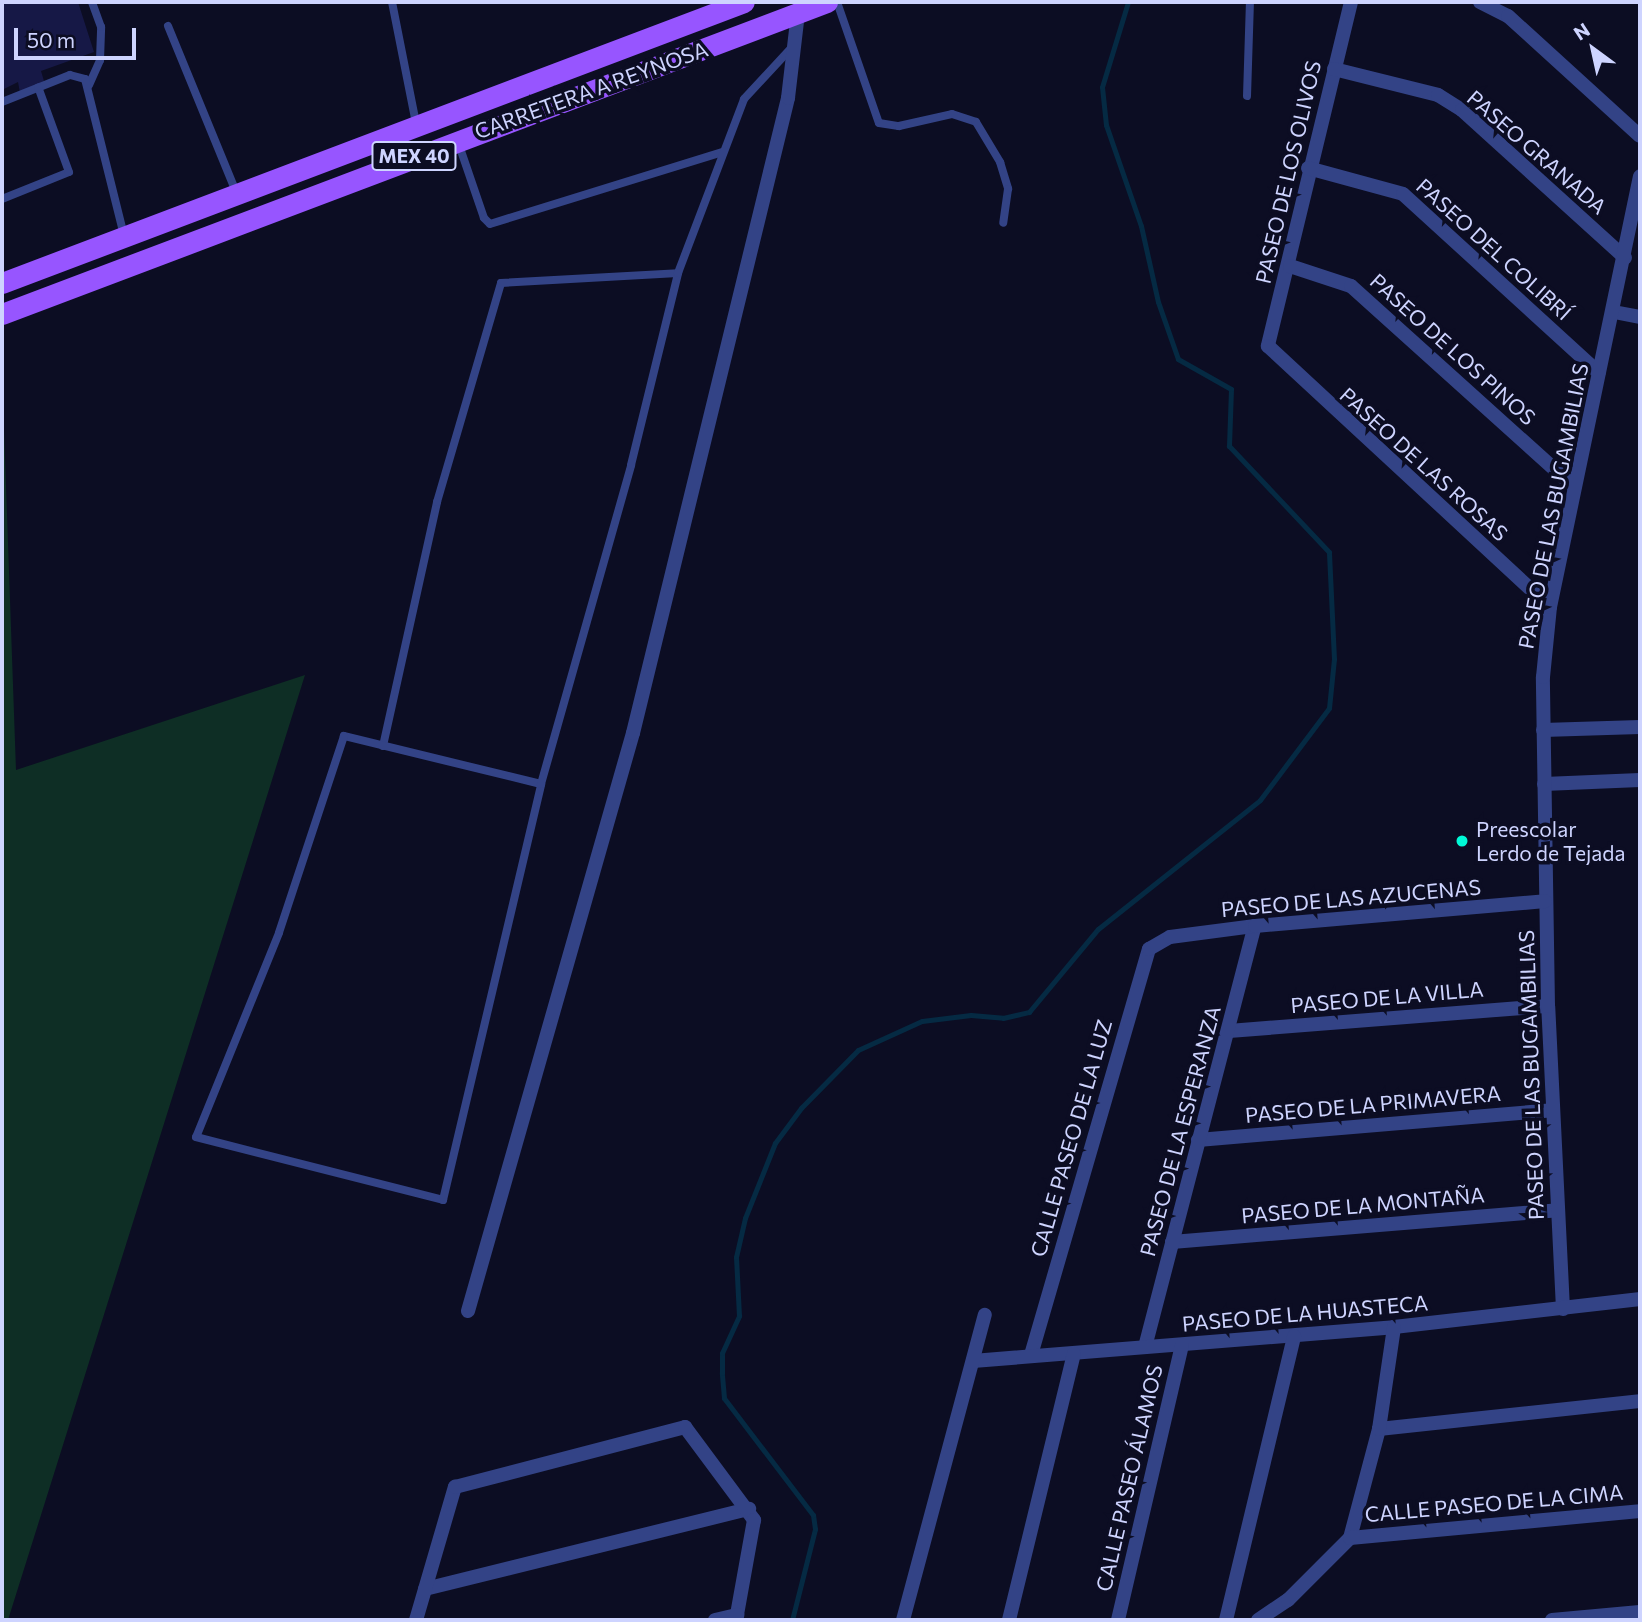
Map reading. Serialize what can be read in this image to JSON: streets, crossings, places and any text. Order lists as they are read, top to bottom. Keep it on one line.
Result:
{"streets":{"main road":["CARRETERA A REYNOSA","MEX 40"],"street":["PASEO GRANADA","PASEO DE LOS OLIVOS","PASEO DEL COLIBRÍ","PASEO DE LOS PINOS","PASEO DE LAS ROSAS","PASEO DE LAS BUGAMBILIAS","PASEO DE LAS AZUCENAS","PASEO DE LA VILLA","PASEO DE LA PRIMAVERA","PASEO DE LA ESPERANZA","CALLE PASEO DE LA LUZ","PASEO DE LA MONTAÑA","PASEO DE LA HUASTECA","CALLE PASEO ÁLAMOS","CALLE PASEO DE LA CIMA"]},"crossings":[["PASEO GRANADA","PASEO DE LOS OLIVOS"],["PASEO GRANADA","PASEO DE LAS BUGAMBILIAS"],["PASEO DE LOS OLIVOS","PASEO DEL COLIBRÍ"],["PASEO DE LOS OLIVOS","PASEO DE LOS PINOS"],["PASEO DE LOS OLIVOS","PASEO DE LAS ROSAS"],["PASEO DEL COLIBRÍ","PASEO DE LAS BUGAMBILIAS"],["PASEO DE LOS PINOS","PASEO DE LAS BUGAMBILIAS"],["PASEO DE LAS ROSAS","PASEO DE LAS BUGAMBILIAS"],["PASEO DE LAS BUGAMBILIAS","PASEO DE LAS AZUCENAS"],["PASEO DE LAS BUGAMBILIAS","PASEO DE LA VILLA"],["PASEO DE LAS BUGAMBILIAS","PASEO DE LA PRIMAVERA"],["PASEO DE LAS BUGAMBILIAS","PASEO DE LA MONTAÑA"],["PASEO DE LAS BUGAMBILIAS","PASEO DE LA HUASTECA"],["PASEO DE LAS AZUCENAS","PASEO DE LA ESPERANZA"],["PASEO DE LAS AZUCENAS","CALLE PASEO DE LA LUZ"],["PASEO DE LA VILLA","PASEO DE LA ESPERANZA"],["PASEO DE LA PRIMAVERA","PASEO DE LA ESPERANZA"],["PASEO DE LA ESPERANZA","PASEO DE LA MONTAÑA"],["PASEO DE LA ESPERANZA","PASEO DE LA HUASTECA"],["CALLE PASEO DE LA LUZ","PASEO DE LA HUASTECA"],["PASEO DE LA HUASTECA","CALLE PASEO ÁLAMOS"]],"places":["Preescolar Lerdo de Tejada"],"scale_bar":"50 m","north":"top left"}
